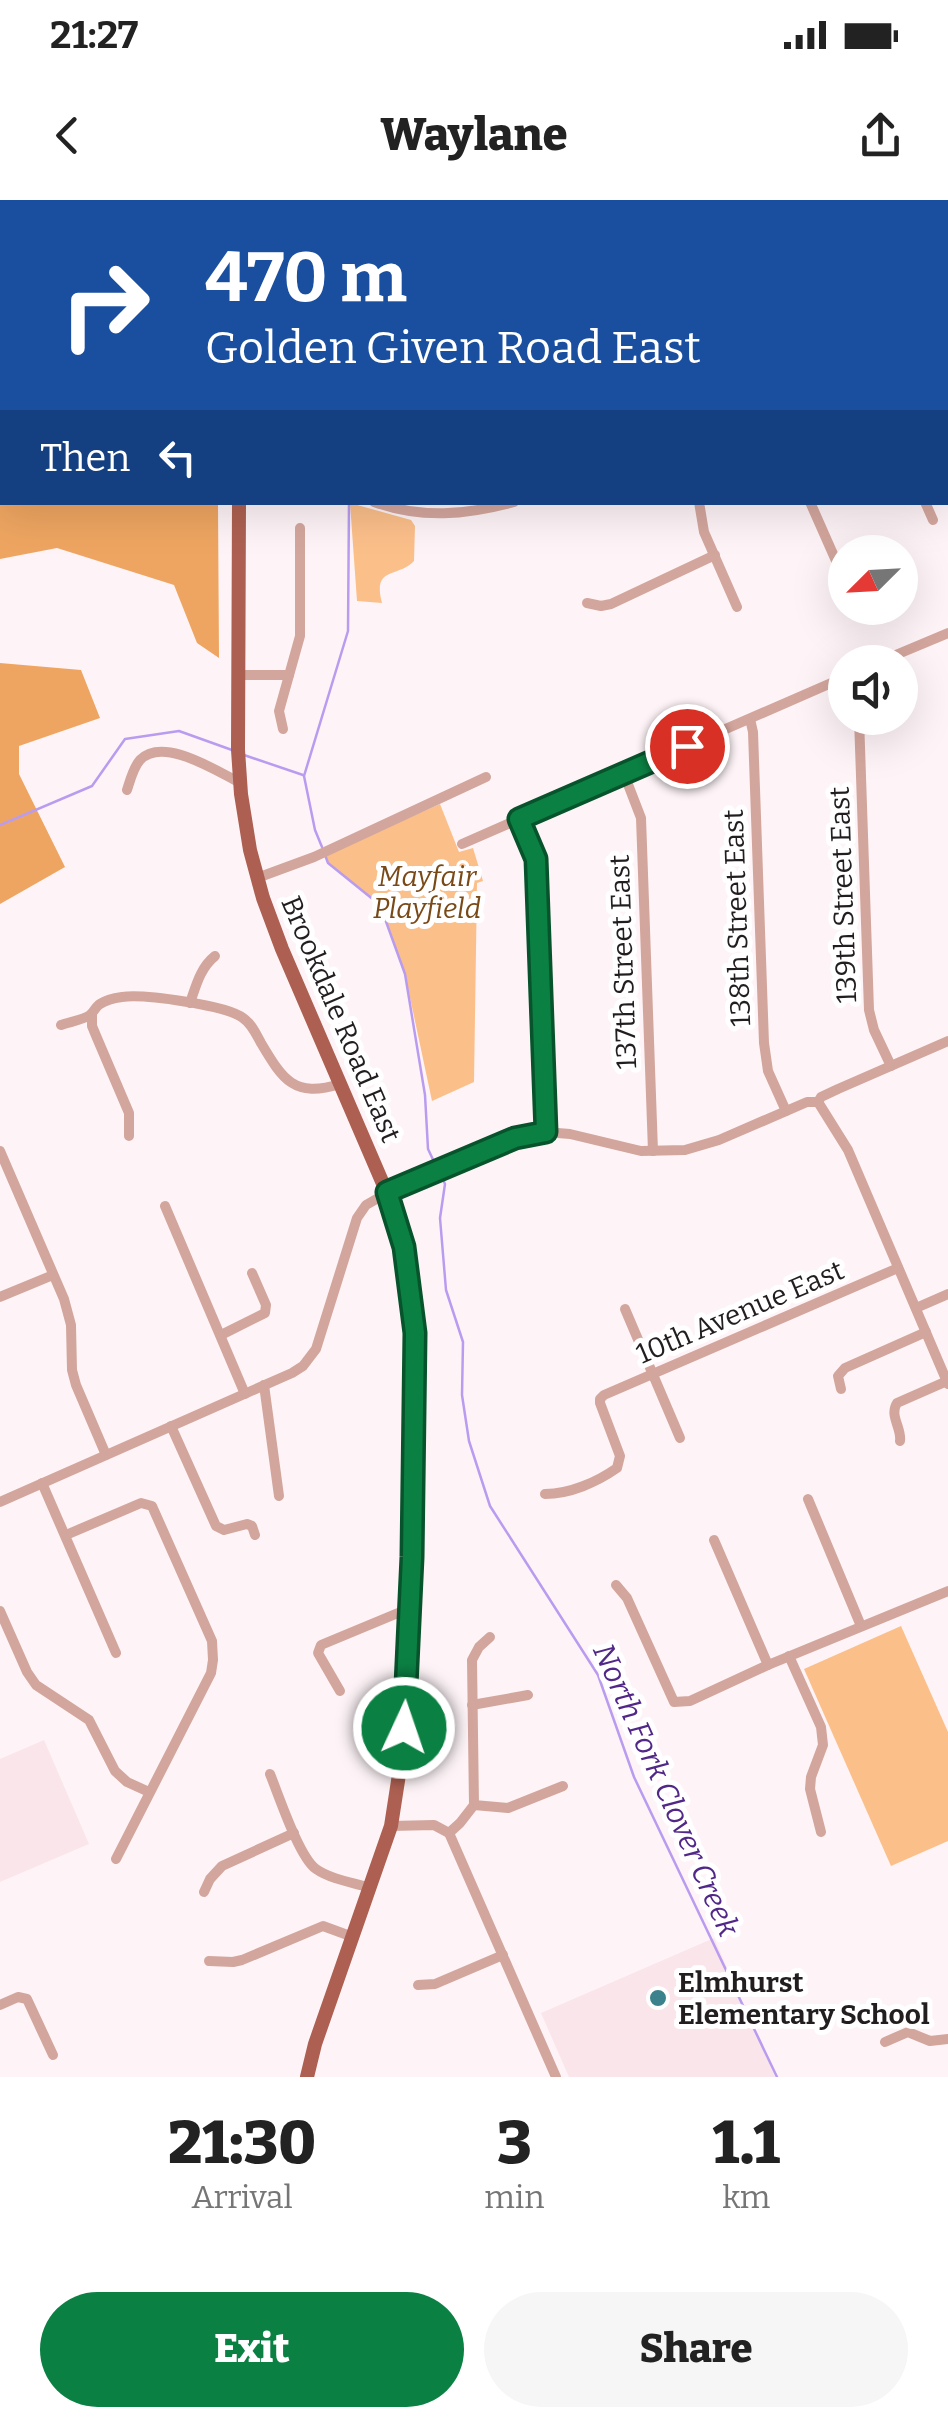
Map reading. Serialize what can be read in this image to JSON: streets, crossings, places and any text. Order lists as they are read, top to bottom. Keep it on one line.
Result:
{"streets":{"main road":["Brookdale Road East"],"street":["139th Street East","138th Street East","137th Street East","10th Avenue East"]},"water":["North Fork Clover Creek"],"parks":["Mayfair Playfield"],"places":["Elmhurst Elementary School"],"north":"bottom left","page":{"status":"21:27","header":"Waylane","turn":["470 m","Golden Given Road East"],"then":"Then","eta":["21:30","Arrival","3","min","1.1","km"],"buttons":["Exit","Share"]}}
